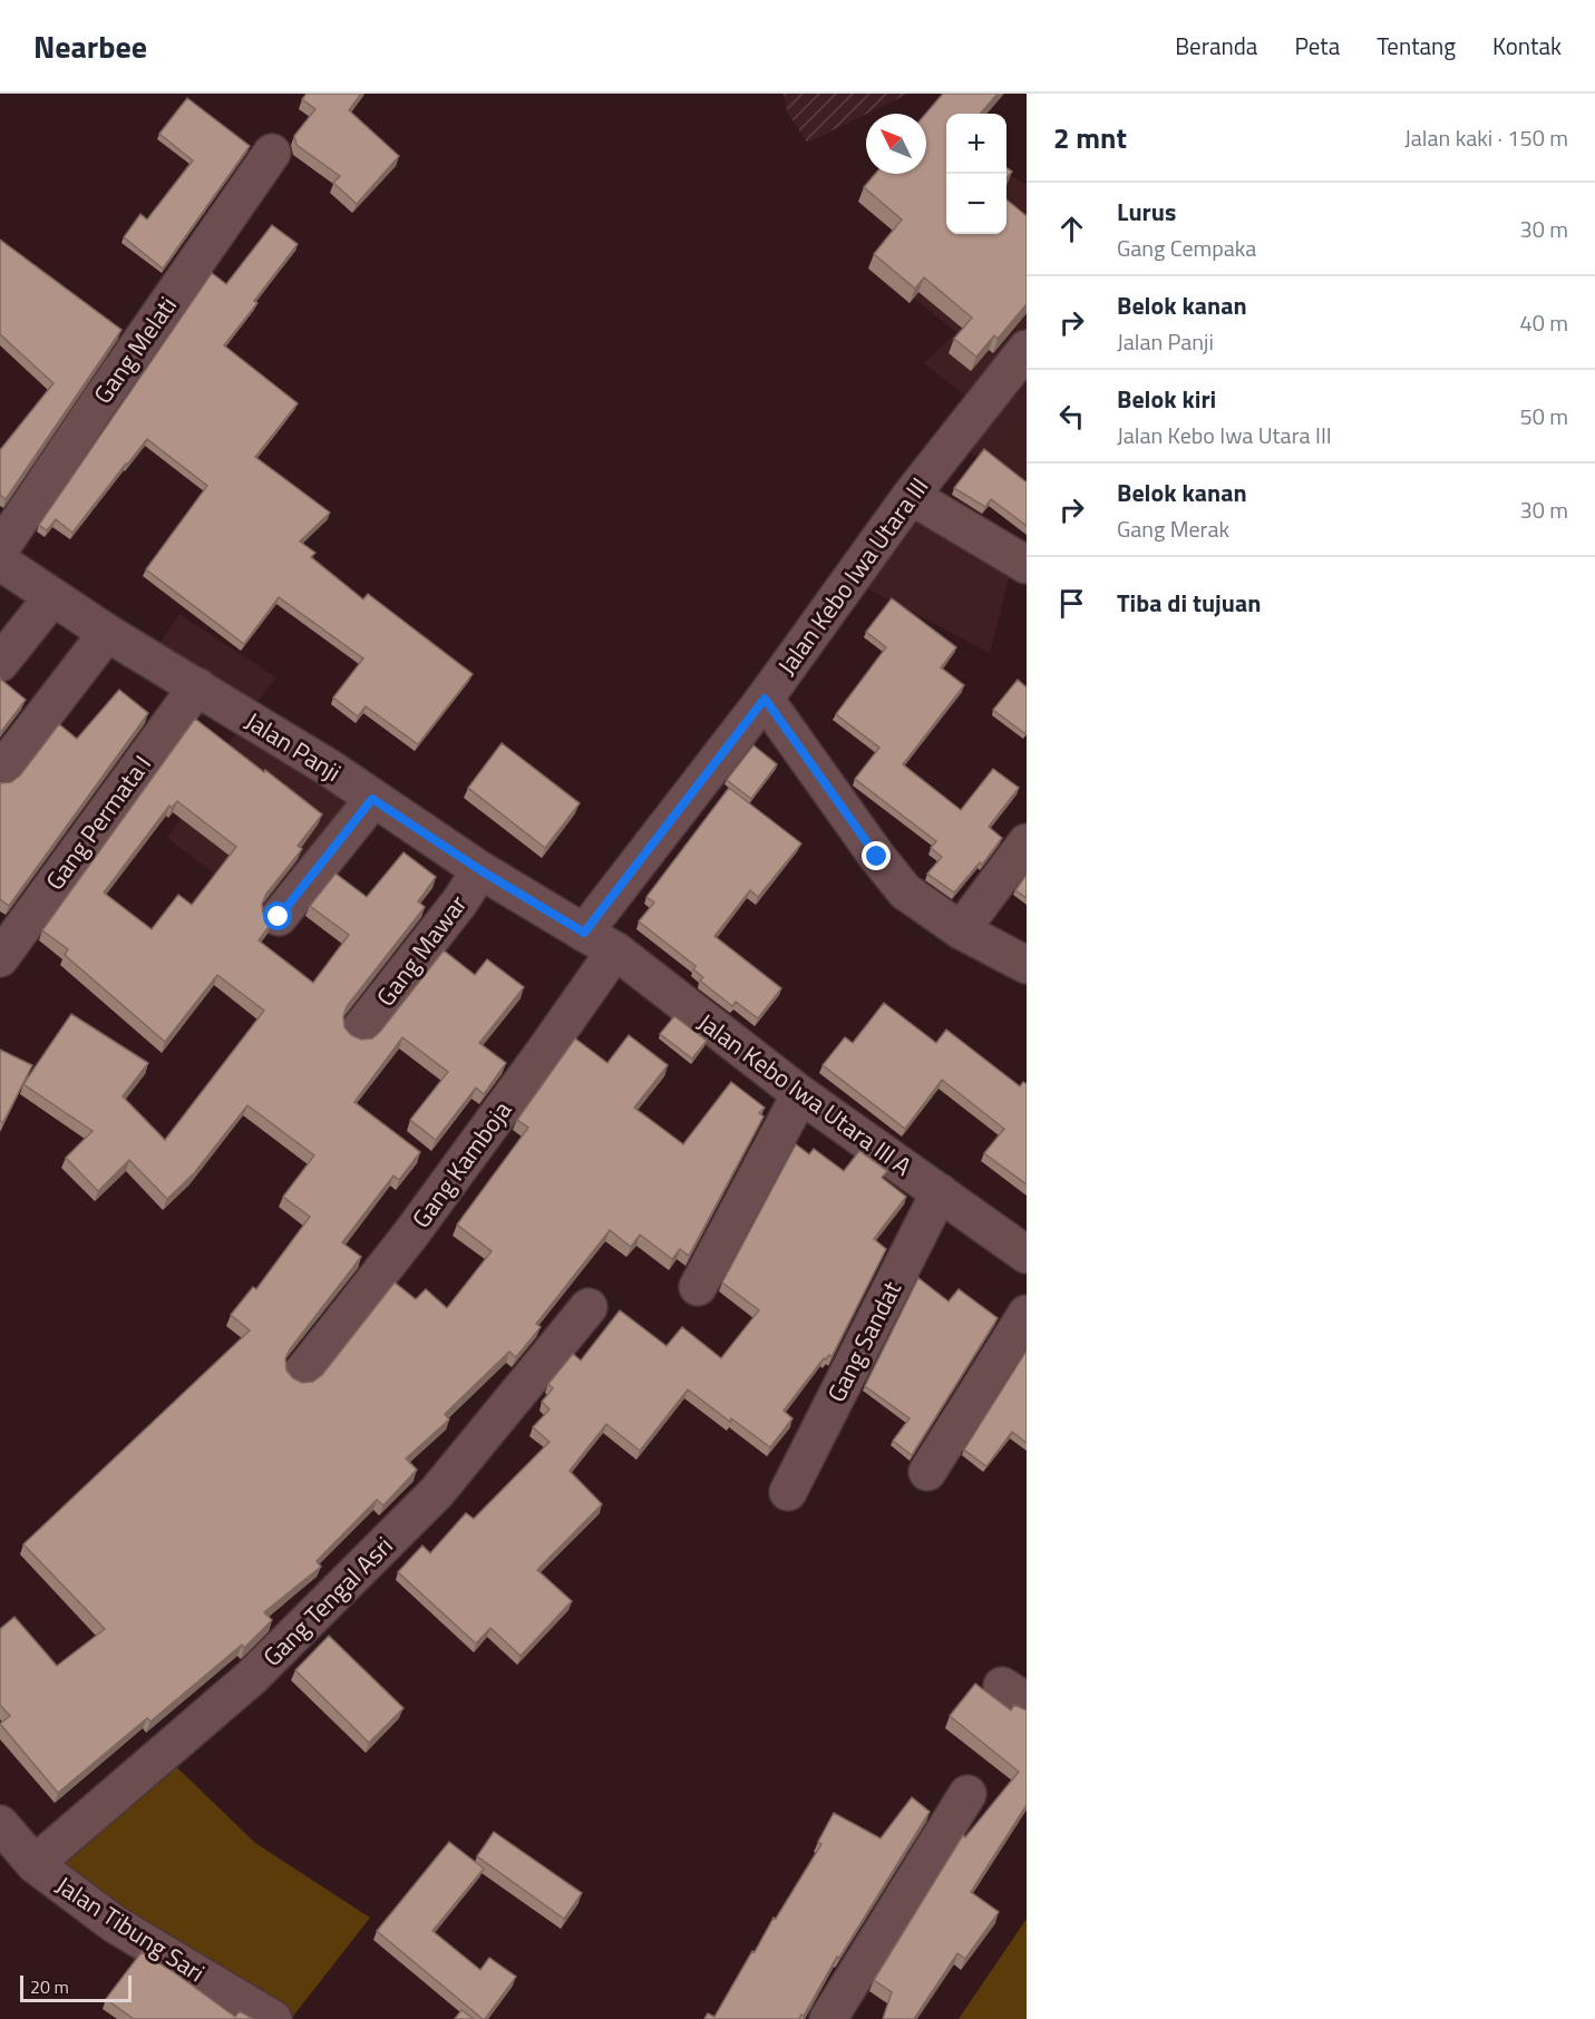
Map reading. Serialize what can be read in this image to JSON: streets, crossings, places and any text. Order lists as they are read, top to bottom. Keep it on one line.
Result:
{"streets":{"street":["Gang Melati","Jalan Kebo Iwa Utara III","Jalan Panji","Gang Permata I","Gang Mawar","Jalan Kebo Iwa Utara III A","Gang Kamboja","Gang Sandat","Gang Tengal Asri","Jalan Tibung Sari"]},"crossings":[["Jalan Kebo Iwa Utara III","Jalan Panji"],["Jalan Kebo Iwa Utara III","Jalan Kebo Iwa Utara III A"],["Jalan Panji","Gang Permata I"],["Jalan Panji","Gang Mawar"],["Jalan Panji","Jalan Kebo Iwa Utara III A"],["Jalan Kebo Iwa Utara III A","Gang Kamboja"],["Jalan Kebo Iwa Utara III A","Gang Sandat"],["Gang Tengal Asri","Jalan Tibung Sari"]],"scale_bar":"20 m","north":"top left","page":{"header":"Nearbee","nav":["Beranda","Peta","Tentang","Kontak"],"heading":["2 mnt","Jalan kaki · 150 m"],"map_buttons":["+","−"],"list":[["Lurus","Gang Cempaka","30 m"],["Belok kanan","Jalan Panji","40 m"],["Belok kiri","Jalan Kebo Iwa Utara III","50 m"],["Belok kanan","Gang Merak","30 m"],"Tiba di tujuan"],"scale":"20 m"}}
